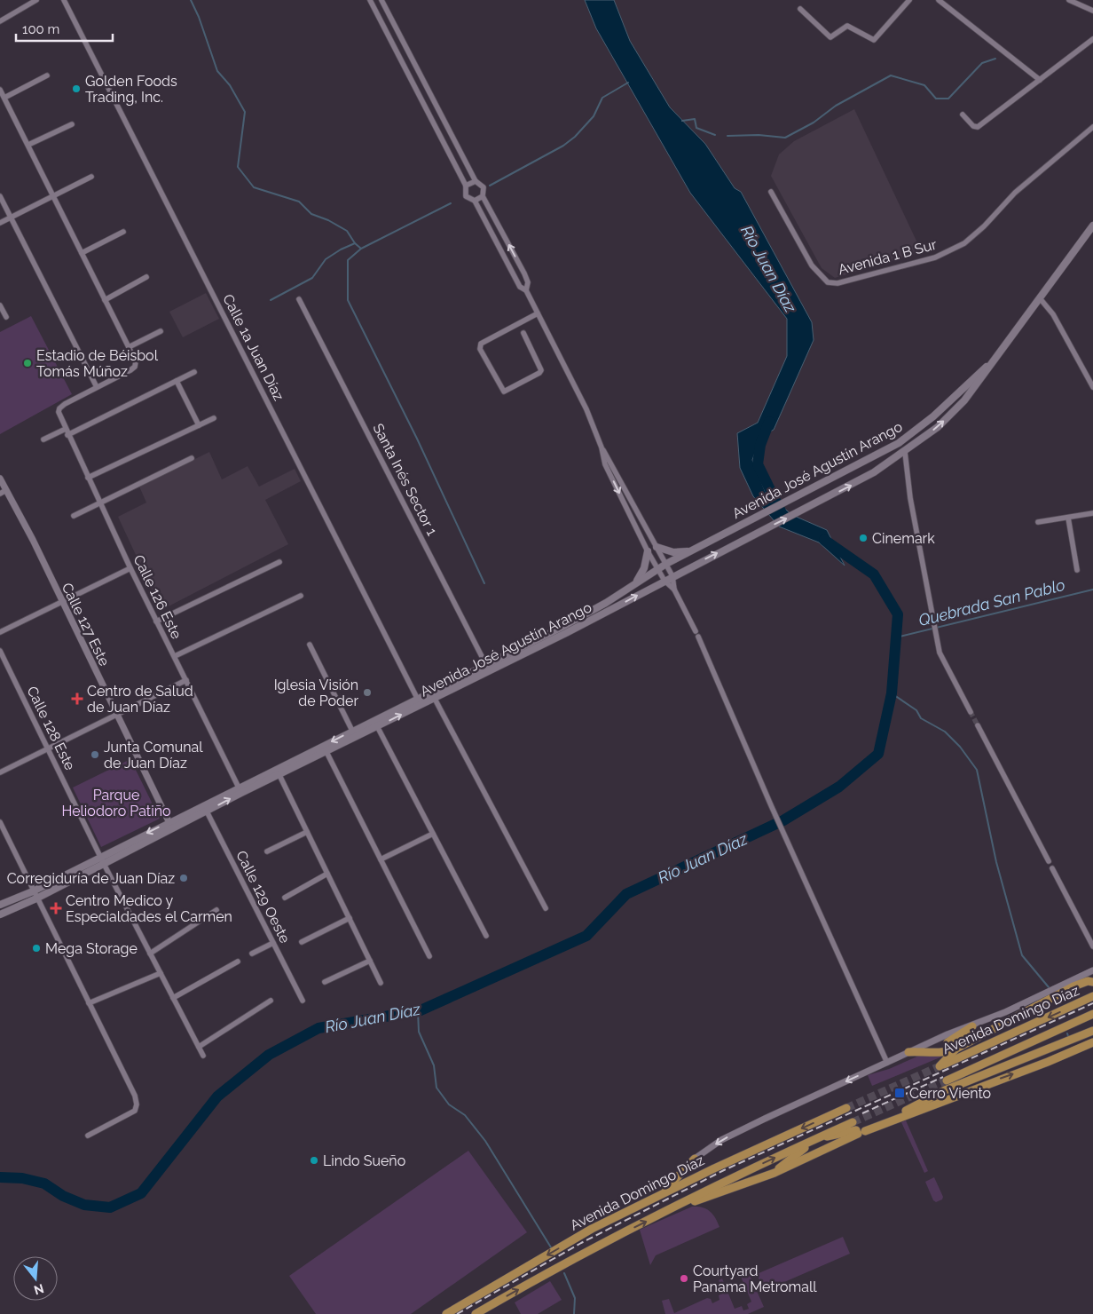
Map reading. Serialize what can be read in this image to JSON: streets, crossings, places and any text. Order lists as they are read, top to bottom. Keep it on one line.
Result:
{"streets":{"main road":["Avenida José Agustín Arango","Avenida Domingo Díaz"],"street":["Avenida 1 B Sur","Calle 1a Juan Díaz","Santa Inés Sector 1","Calle 126 Este","Calle 127 Este","Calle 128 Este","Calle 129 Oeste"]},"crossings":[["Calle 1a Juan Díaz","Avenida José Agustín Arango"],["Avenida José Agustín Arango","Santa Inés Sector 1"],["Avenida José Agustín Arango","Calle 126 Este"],["Avenida José Agustín Arango","Calle 127 Este"],["Avenida José Agustín Arango","Calle 128 Este"],["Avenida José Agustín Arango","Calle 129 Oeste"]],"water":["Río Juan Díaz","Quebrada San Pablo"],"parks":["Parque Heliodoro Patiño"],"places":{"other":["Golden Foods Trading, Inc.","Estadio de Béisbol Tomás Múñoz","Cinemark","Iglesia Visión de Poder","Junta Comunal de Juan Díaz","Corregiduría de Juan Díaz","Mega Storage","Lindo Sueño","Courtyard Panama Metromall"],"health":["Centro de Salud de Juan Díaz","Centro Medico y Especialdades el Carmen"],"transit":["Cerro Viento"]},"scale_bar":"100 m","north":"bottom"}
